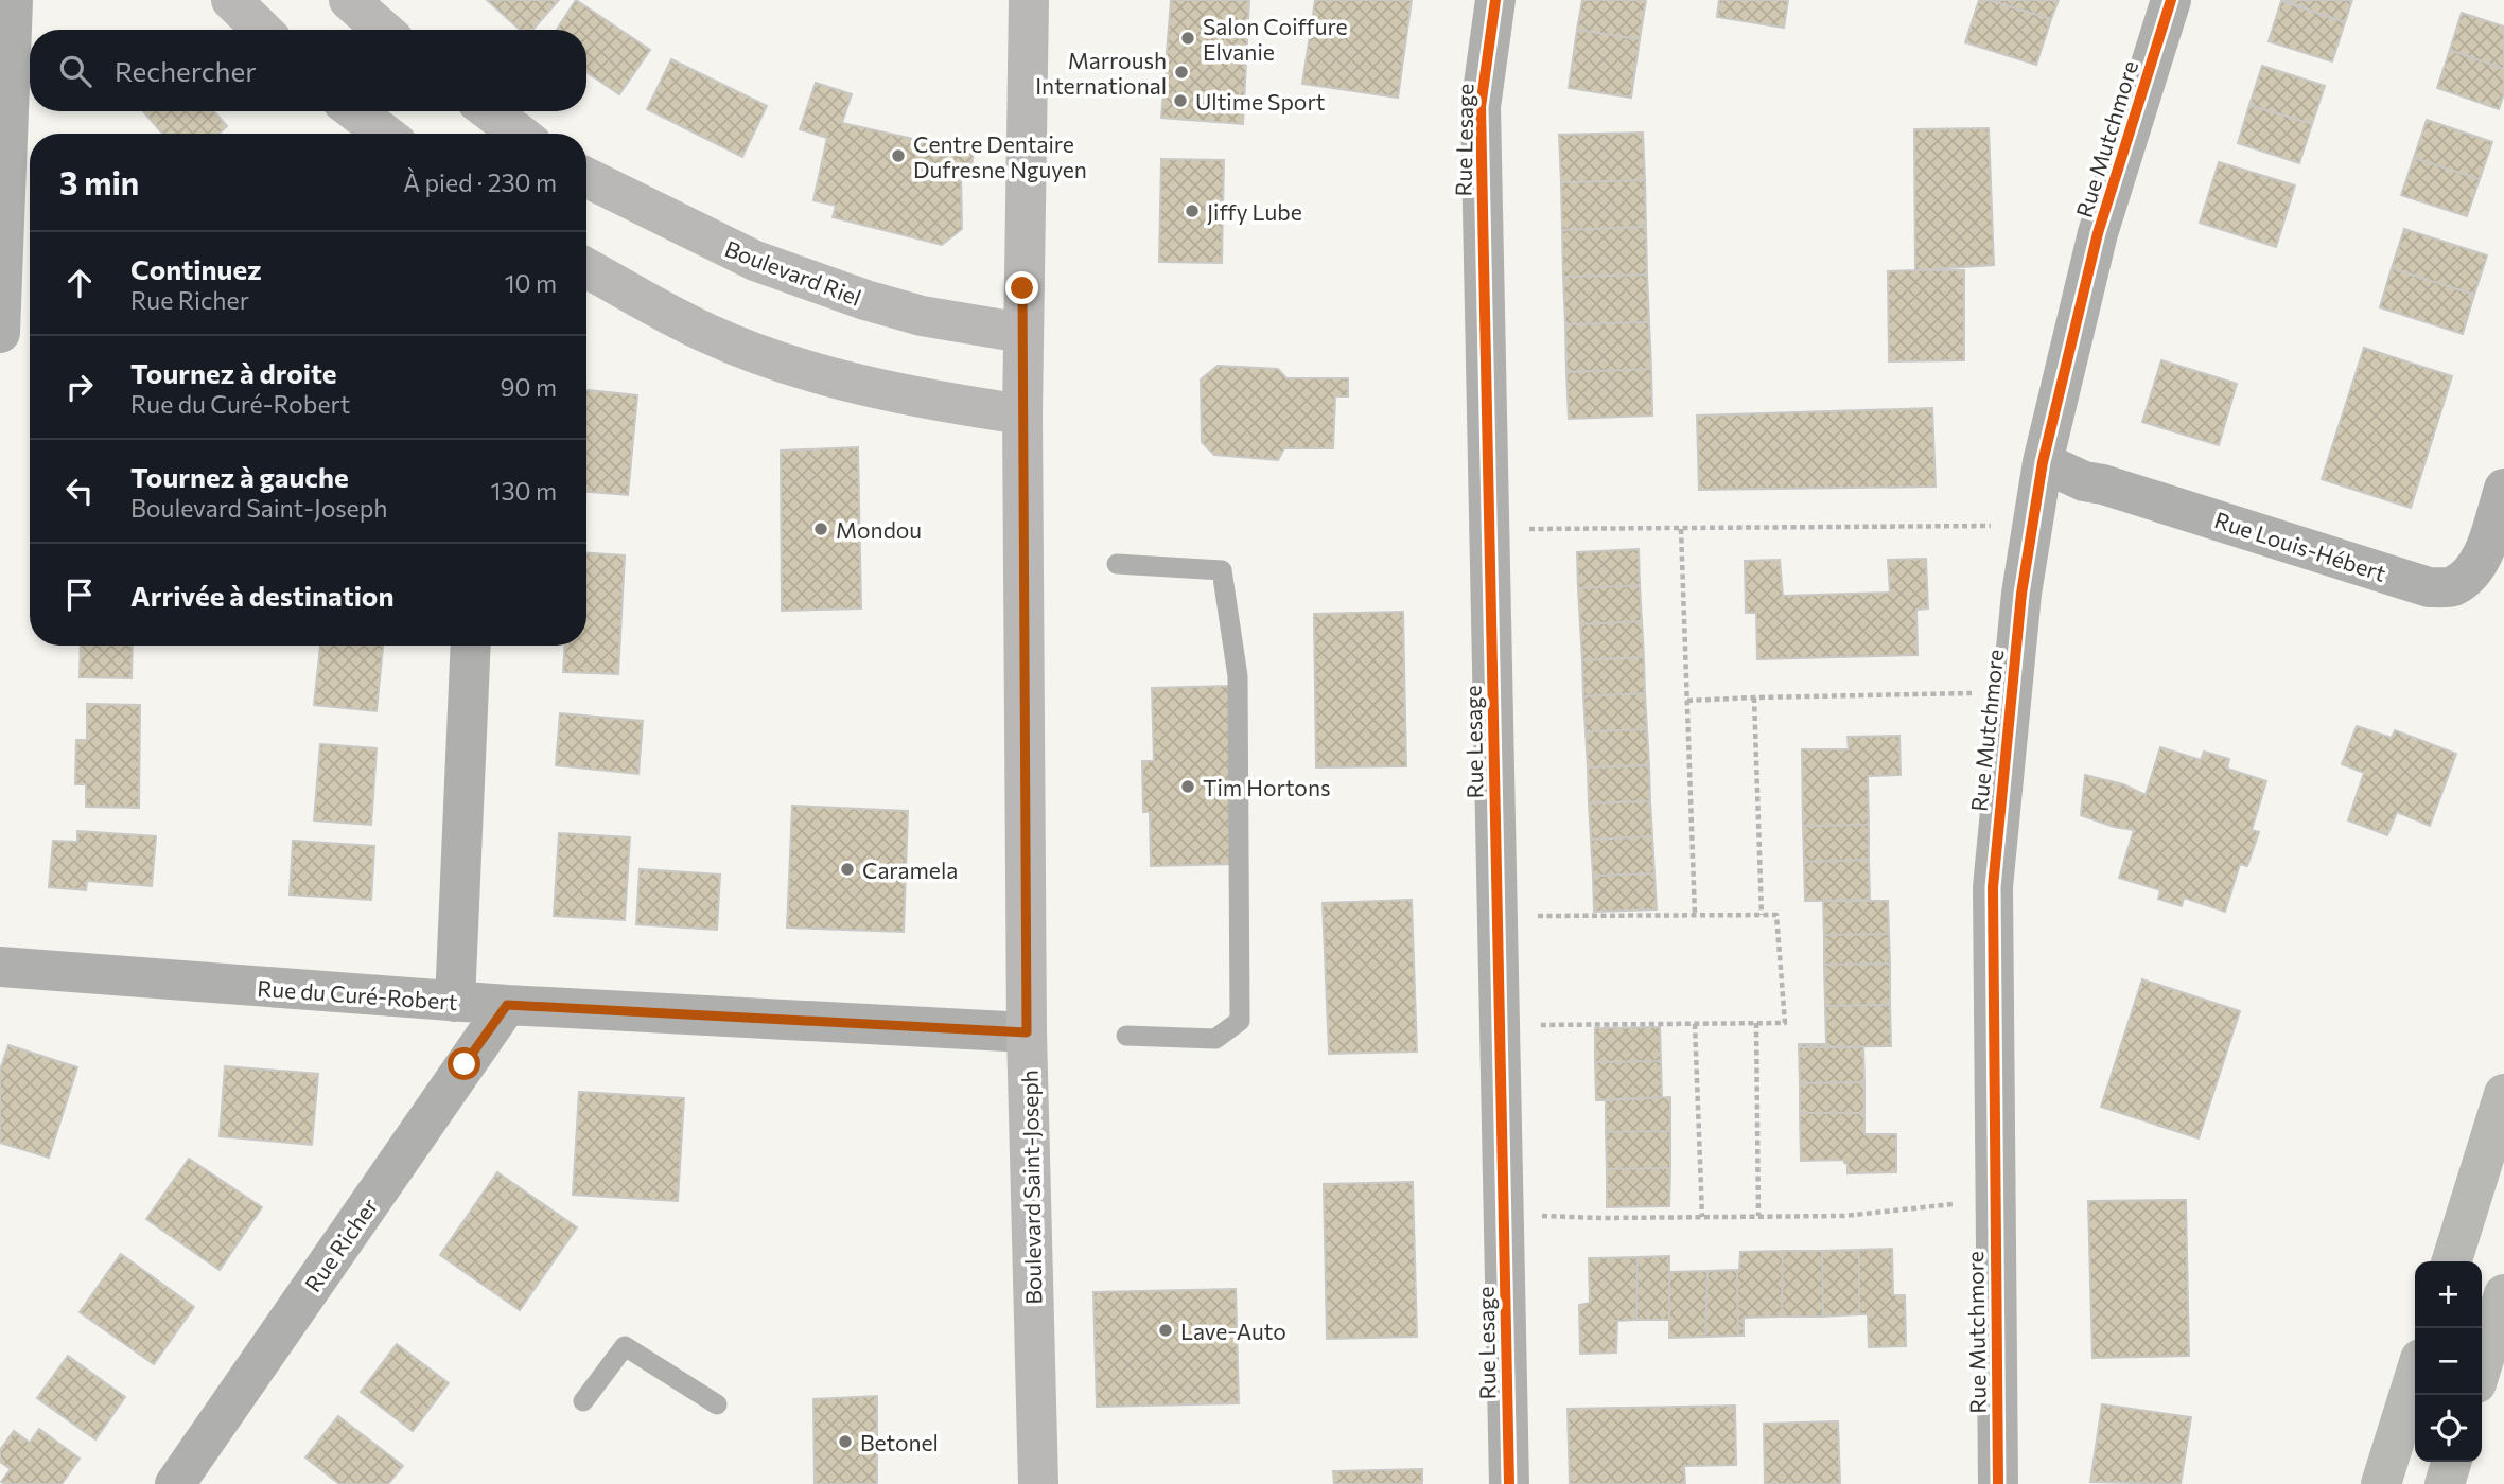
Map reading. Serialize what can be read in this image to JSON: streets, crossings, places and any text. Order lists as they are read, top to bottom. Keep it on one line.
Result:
{"streets":{"main road":["Boulevard Riel","Boulevard Saint-Joseph"],"street":["Rue Mutchmore","Rue Lesage","Rue Louis-Hébert","Rue du Curé-Robert","Rue Richer"]},"crossings":[["Rue Mutchmore","Rue Louis-Hébert"],["Boulevard Riel","Boulevard Saint-Joseph"],["Rue du Curé-Robert","Boulevard Saint-Joseph"],["Rue du Curé-Robert","Rue Richer"]],"places":["Salon Coiffure Elvanie","Marroush International","Ultime Sport","Centre Dentaire Dufresne Nguyen","Jiffy Lube","Mondou","Tim Hortons","Caramela","Lave-Auto","Betonel"],"page":{"search":"Rechercher","heading":["3 min","À pied · 230 m"],"list":[["Continuez","Rue Richer","10 m"],["Tournez à droite","Rue du Curé-Robert","90 m"],["Tournez à gauche","Boulevard Saint-Joseph","130 m"],"Arrivée à destination"],"map_buttons":["+","−"]}}
